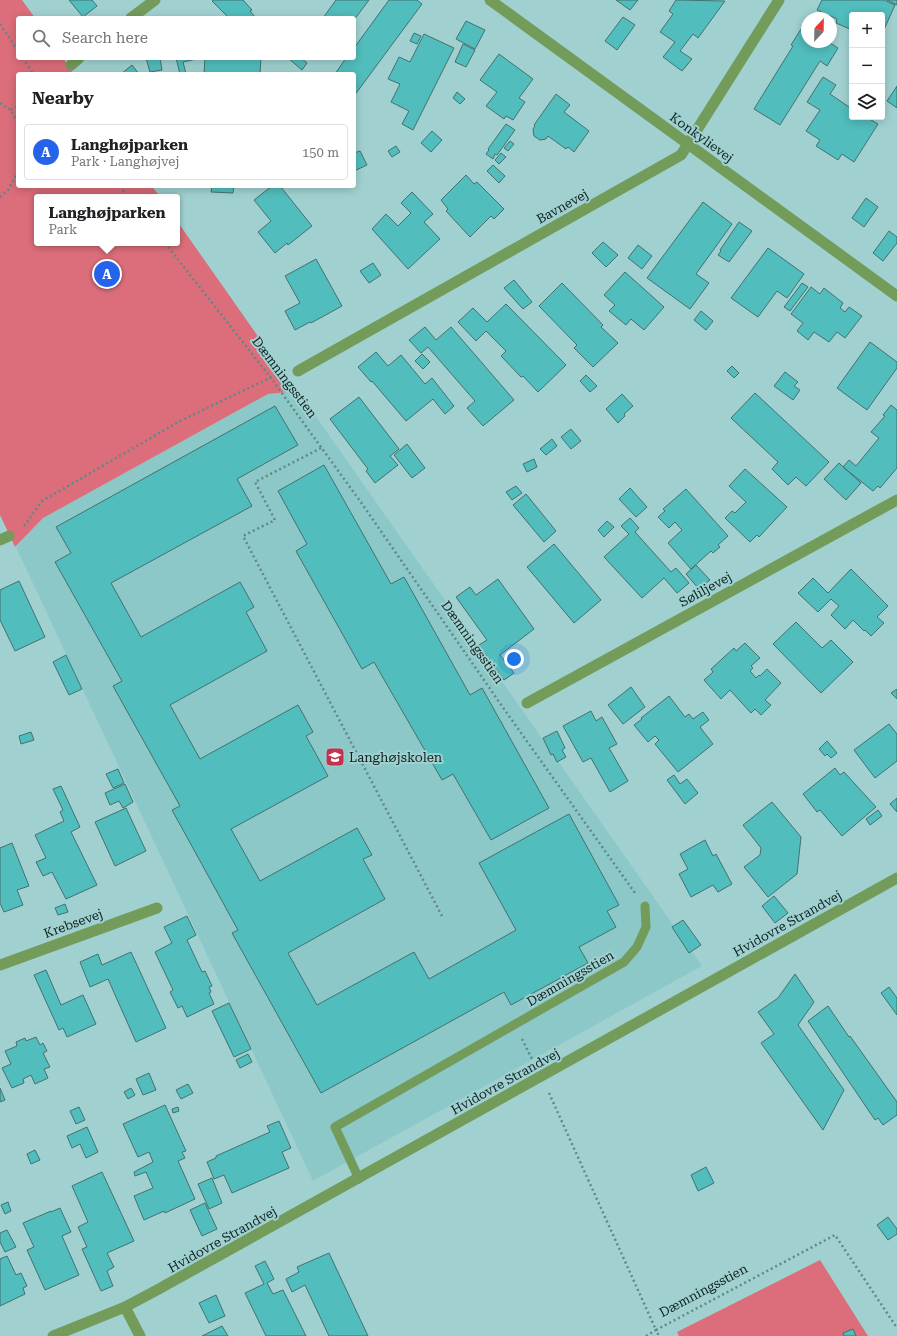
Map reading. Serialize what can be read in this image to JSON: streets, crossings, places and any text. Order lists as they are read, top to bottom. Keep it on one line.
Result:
{"streets":{"street":["Konkylievej","Bavnevej","Søliljevej","Krebsevej","Hvidovre Strandvej"],"lane":["Dæmningsstien"]},"crossings":[["Konkylievej","Bavnevej"],["Dæmningsstien","Hvidovre Strandvej"]],"places":{"school or university":["Langhøjskolen"]},"north":"top","page":{"map_buttons":["+","−"],"search":"Search here","heading":"Nearby","list":[{"mark":"A","name":"Langhøjparken","note":"Park · Langhøjvej","value":"150 m"}],"popup":["Langhøjparken","Park"],"pins":"A"}}
